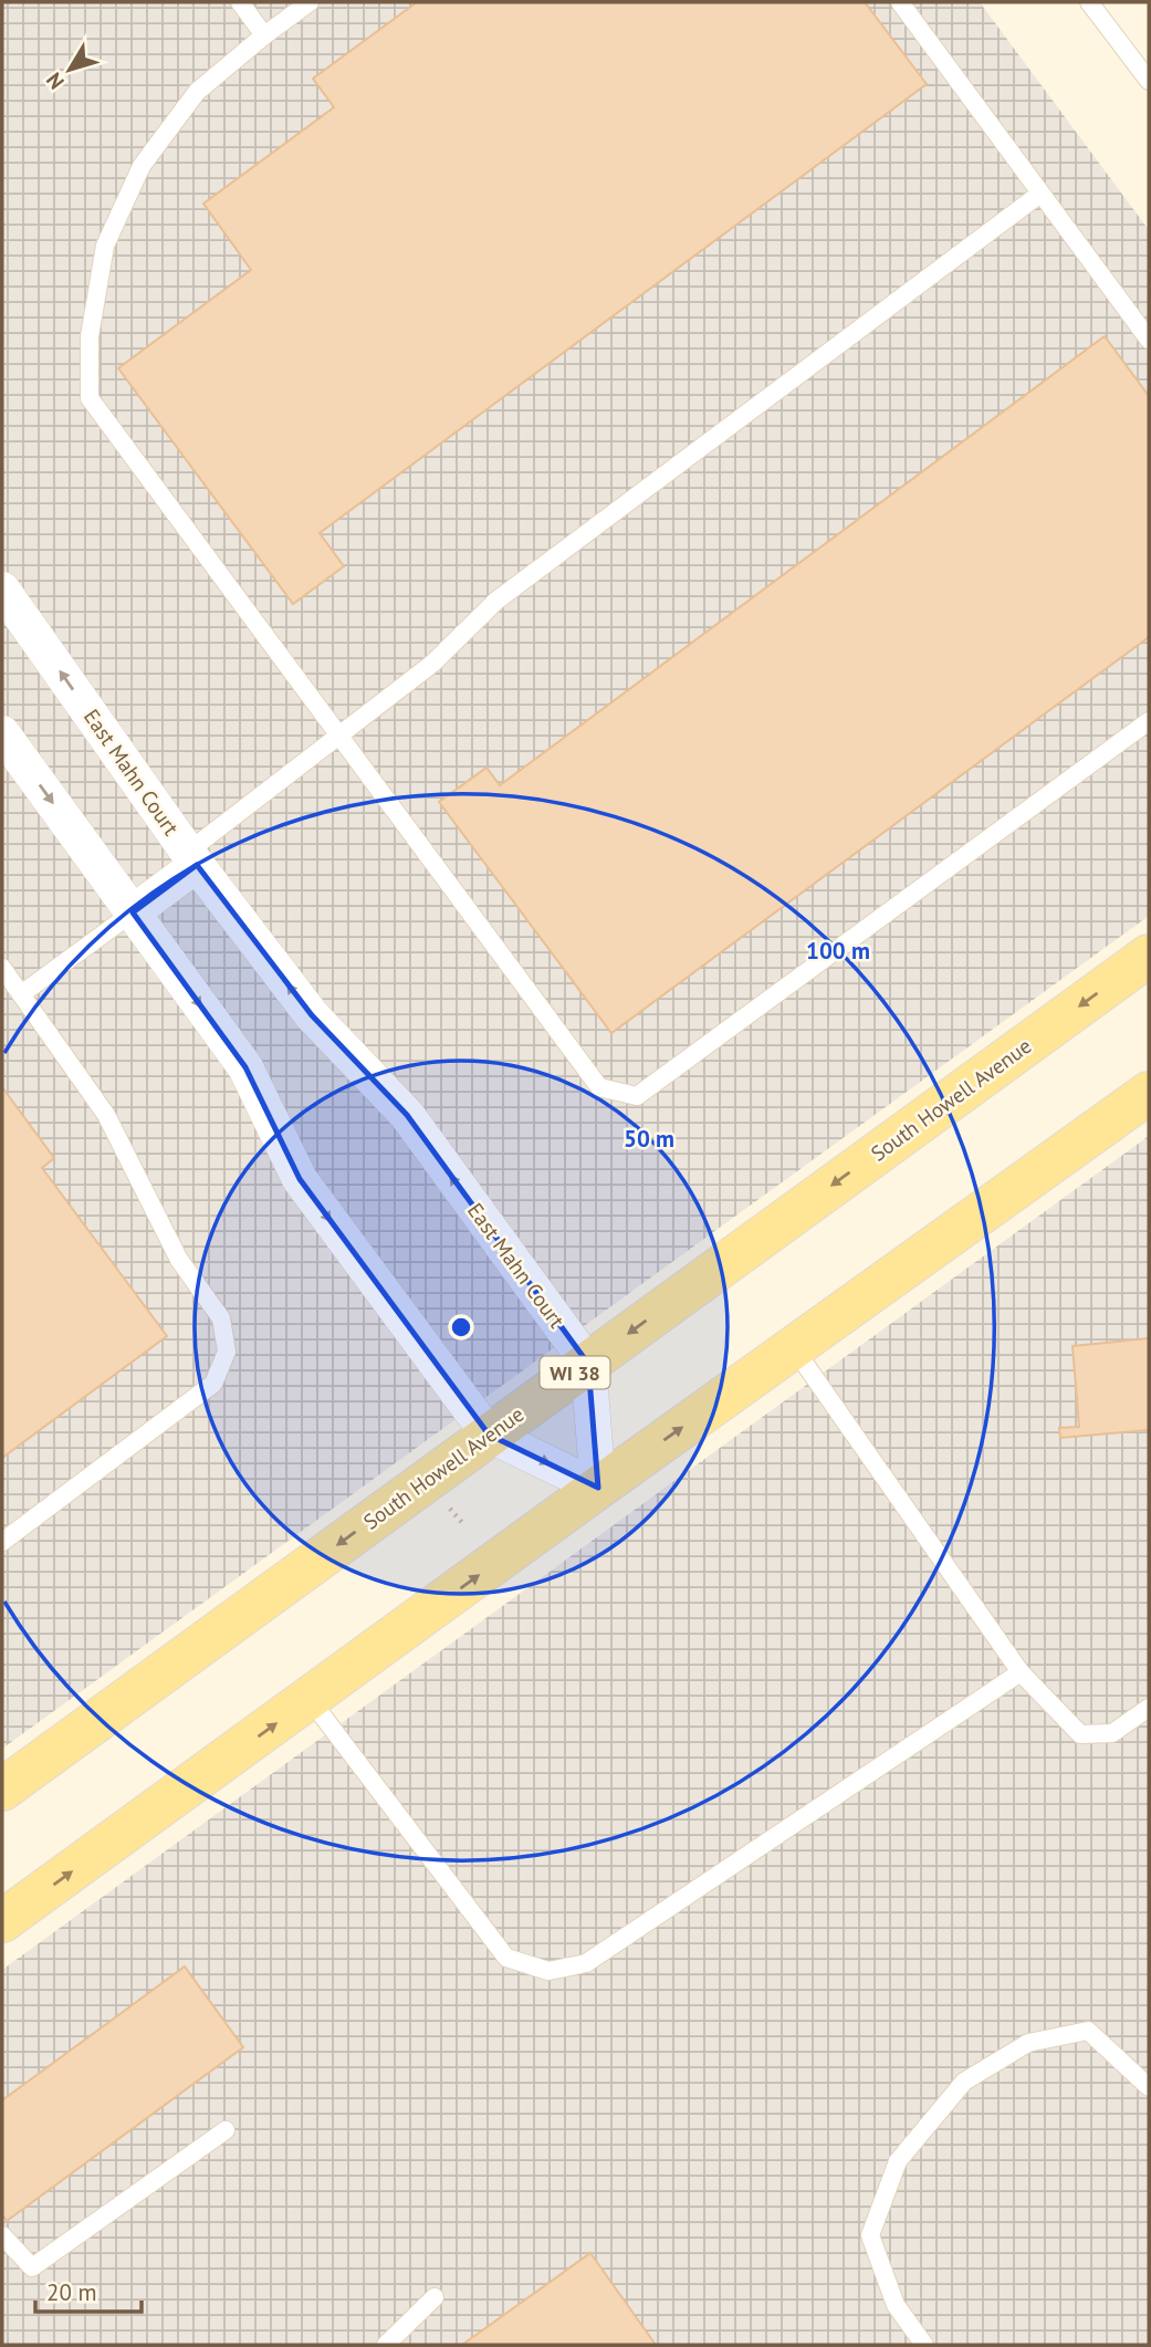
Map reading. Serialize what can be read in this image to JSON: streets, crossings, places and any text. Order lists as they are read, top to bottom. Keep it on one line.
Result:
{"streets":{"main road":["South Howell Avenue","WI 38"],"street":["East Mahn Court"]},"crossings":[["East Mahn Court","South Howell Avenue"]],"scale_bar":"20 m","north":"bottom left","rings":["100 m","50 m"]}
